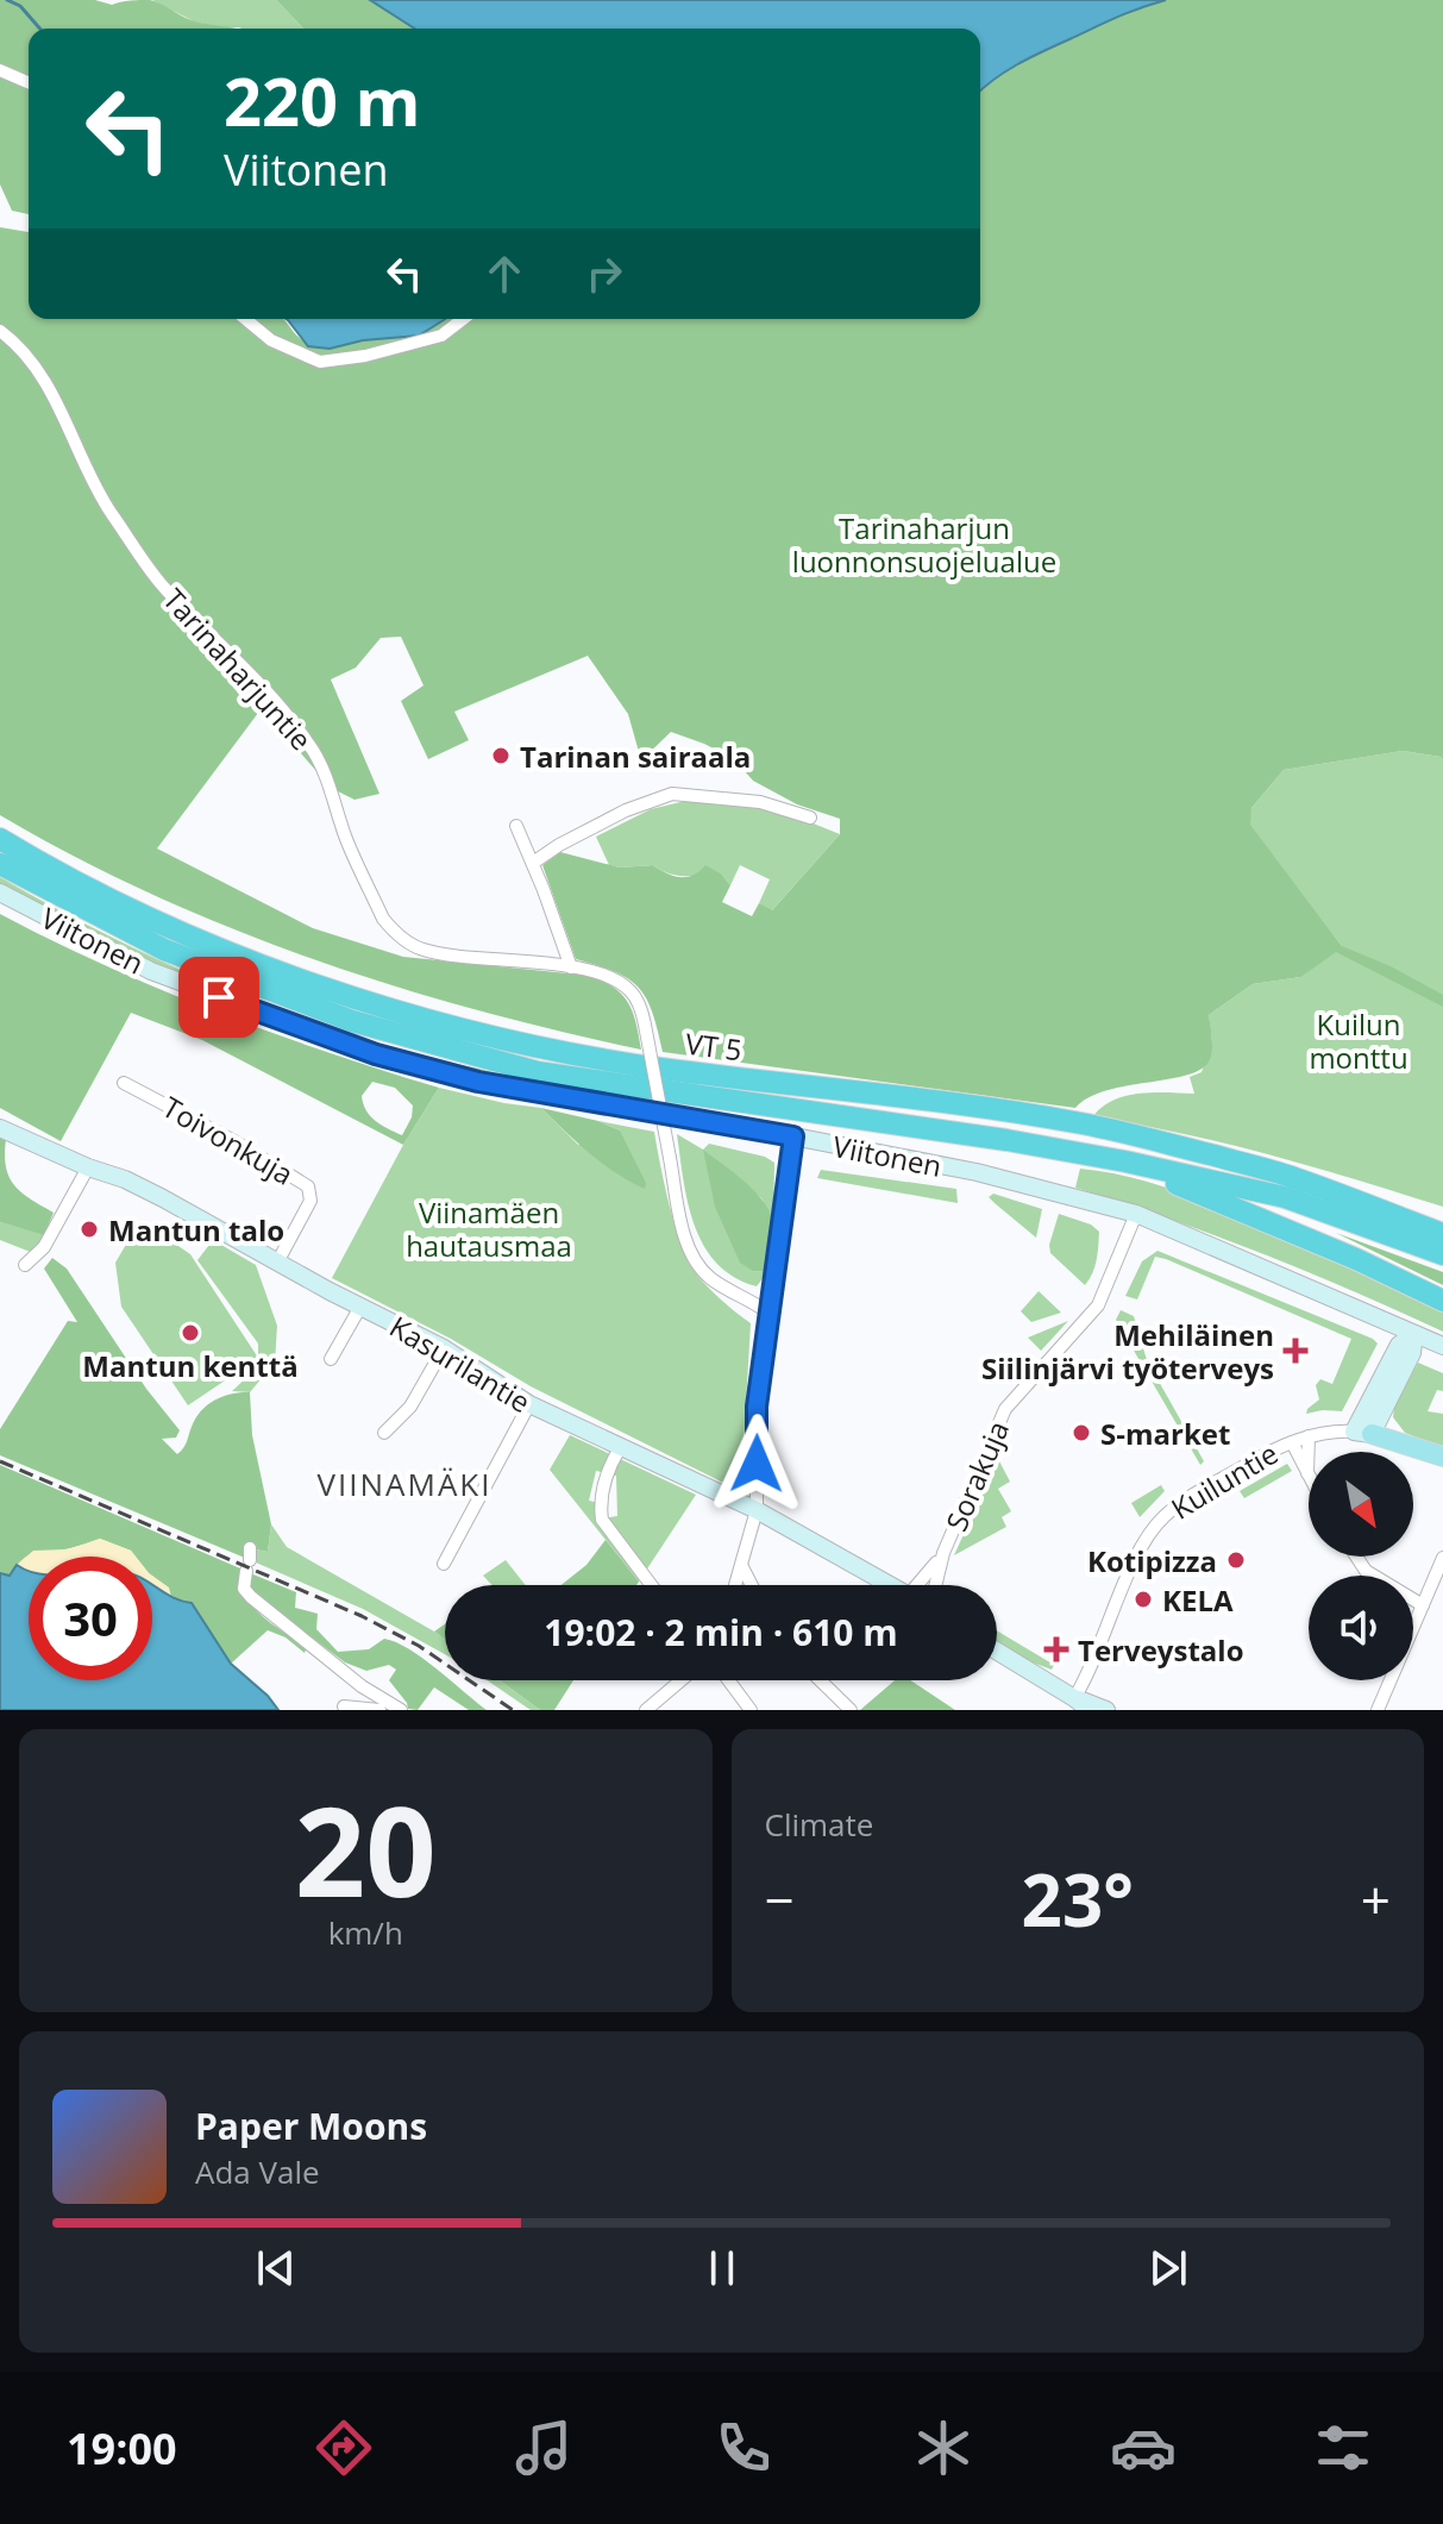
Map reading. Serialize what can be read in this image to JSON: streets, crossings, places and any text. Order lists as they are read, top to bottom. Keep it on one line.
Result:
{"streets":{"highway":["VT 5"],"main road":["Viitonen","Kasurilantie"],"street":["Tarinaharjuntie","Toivonkuja","Sorakuja","Kuiluntie"]},"crossings":[["Viitonen","Sorakuja"],["Toivonkuja","Kasurilantie"]],"districts":["VIINAMÄKI"],"parks":["Tarinaharjun luonnonsuojelualue","Kuilun monttu","Viinamäen hautausmaa"],"places":{"other":["Tarinan sairaala","Mantun talo","Mantun kenttä","S-market","Kotipizza","KELA"],"health":["Mehiläinen Siilinjärvi työterveys","Terveystalo"]},"north":"bottom right","page":{"turn":["220 m","Viitonen"],"limit":"30","trip":"19:02 · 2 min · 610 m","tile":[["20","km/h"],"Climate"],"heat":["−","23°","+"],"song":["Paper Moons","Ada Vale"],"tabs":"19:00"}}
